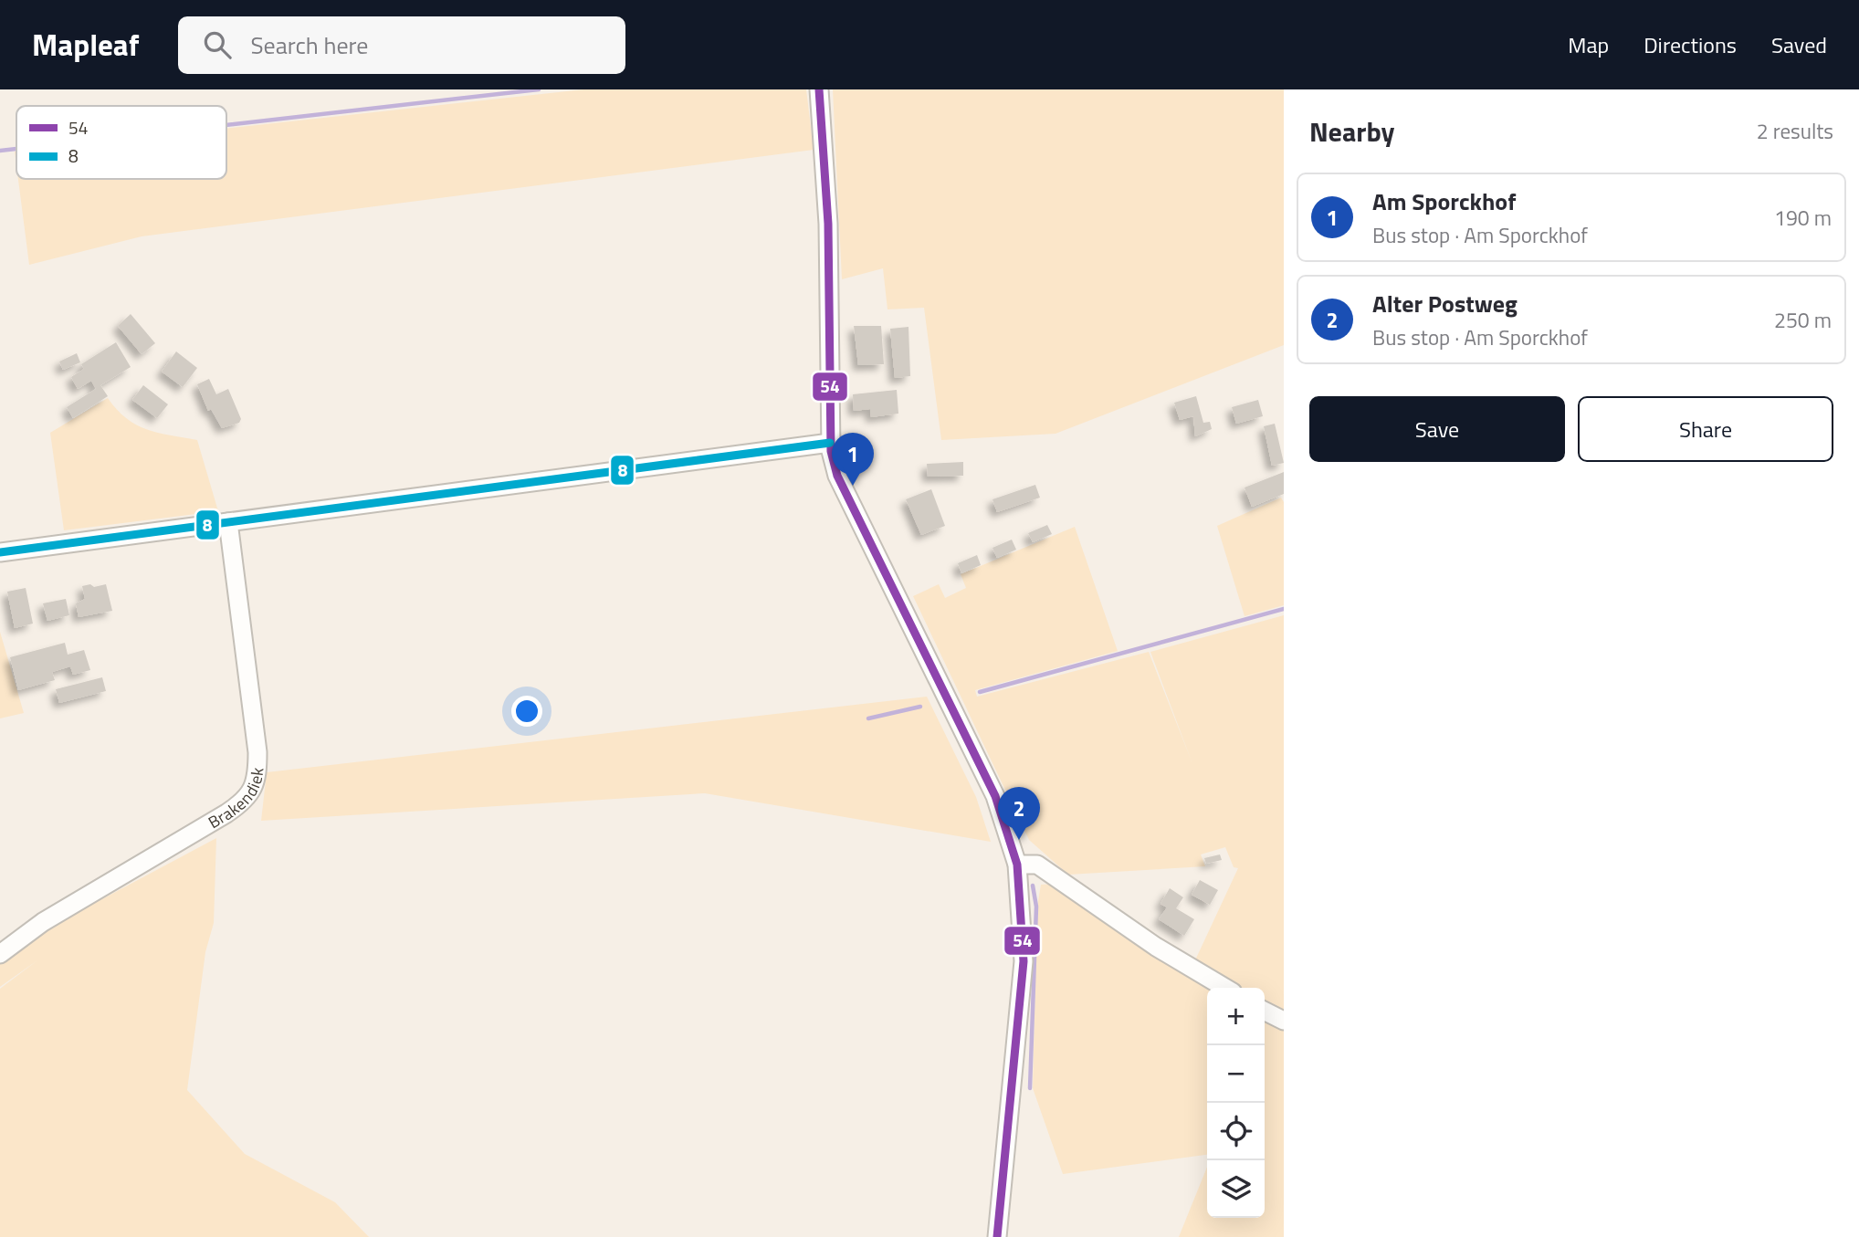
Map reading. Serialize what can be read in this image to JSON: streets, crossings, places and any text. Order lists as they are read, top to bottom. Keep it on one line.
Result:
{"streets":{"street":["Brakendiek"]},"lines":["transit line 54","transit line 8"],"legend":["54","8"],"page":{"header":"Mapleaf","search":"Search here","nav":["Map","Directions","Saved"],"heading":["Nearby","2 results"],"list":[{"mark":"1","name":"Am Sporckhof","note":"Bus stop · Am Sporckhof","value":"190 m"},{"mark":"2","name":"Alter Postweg","note":"Bus stop · Am Sporckhof","value":"250 m"}],"buttons":["Save","Share"],"pins":["1","2"],"map_buttons":["+","−"]}}
